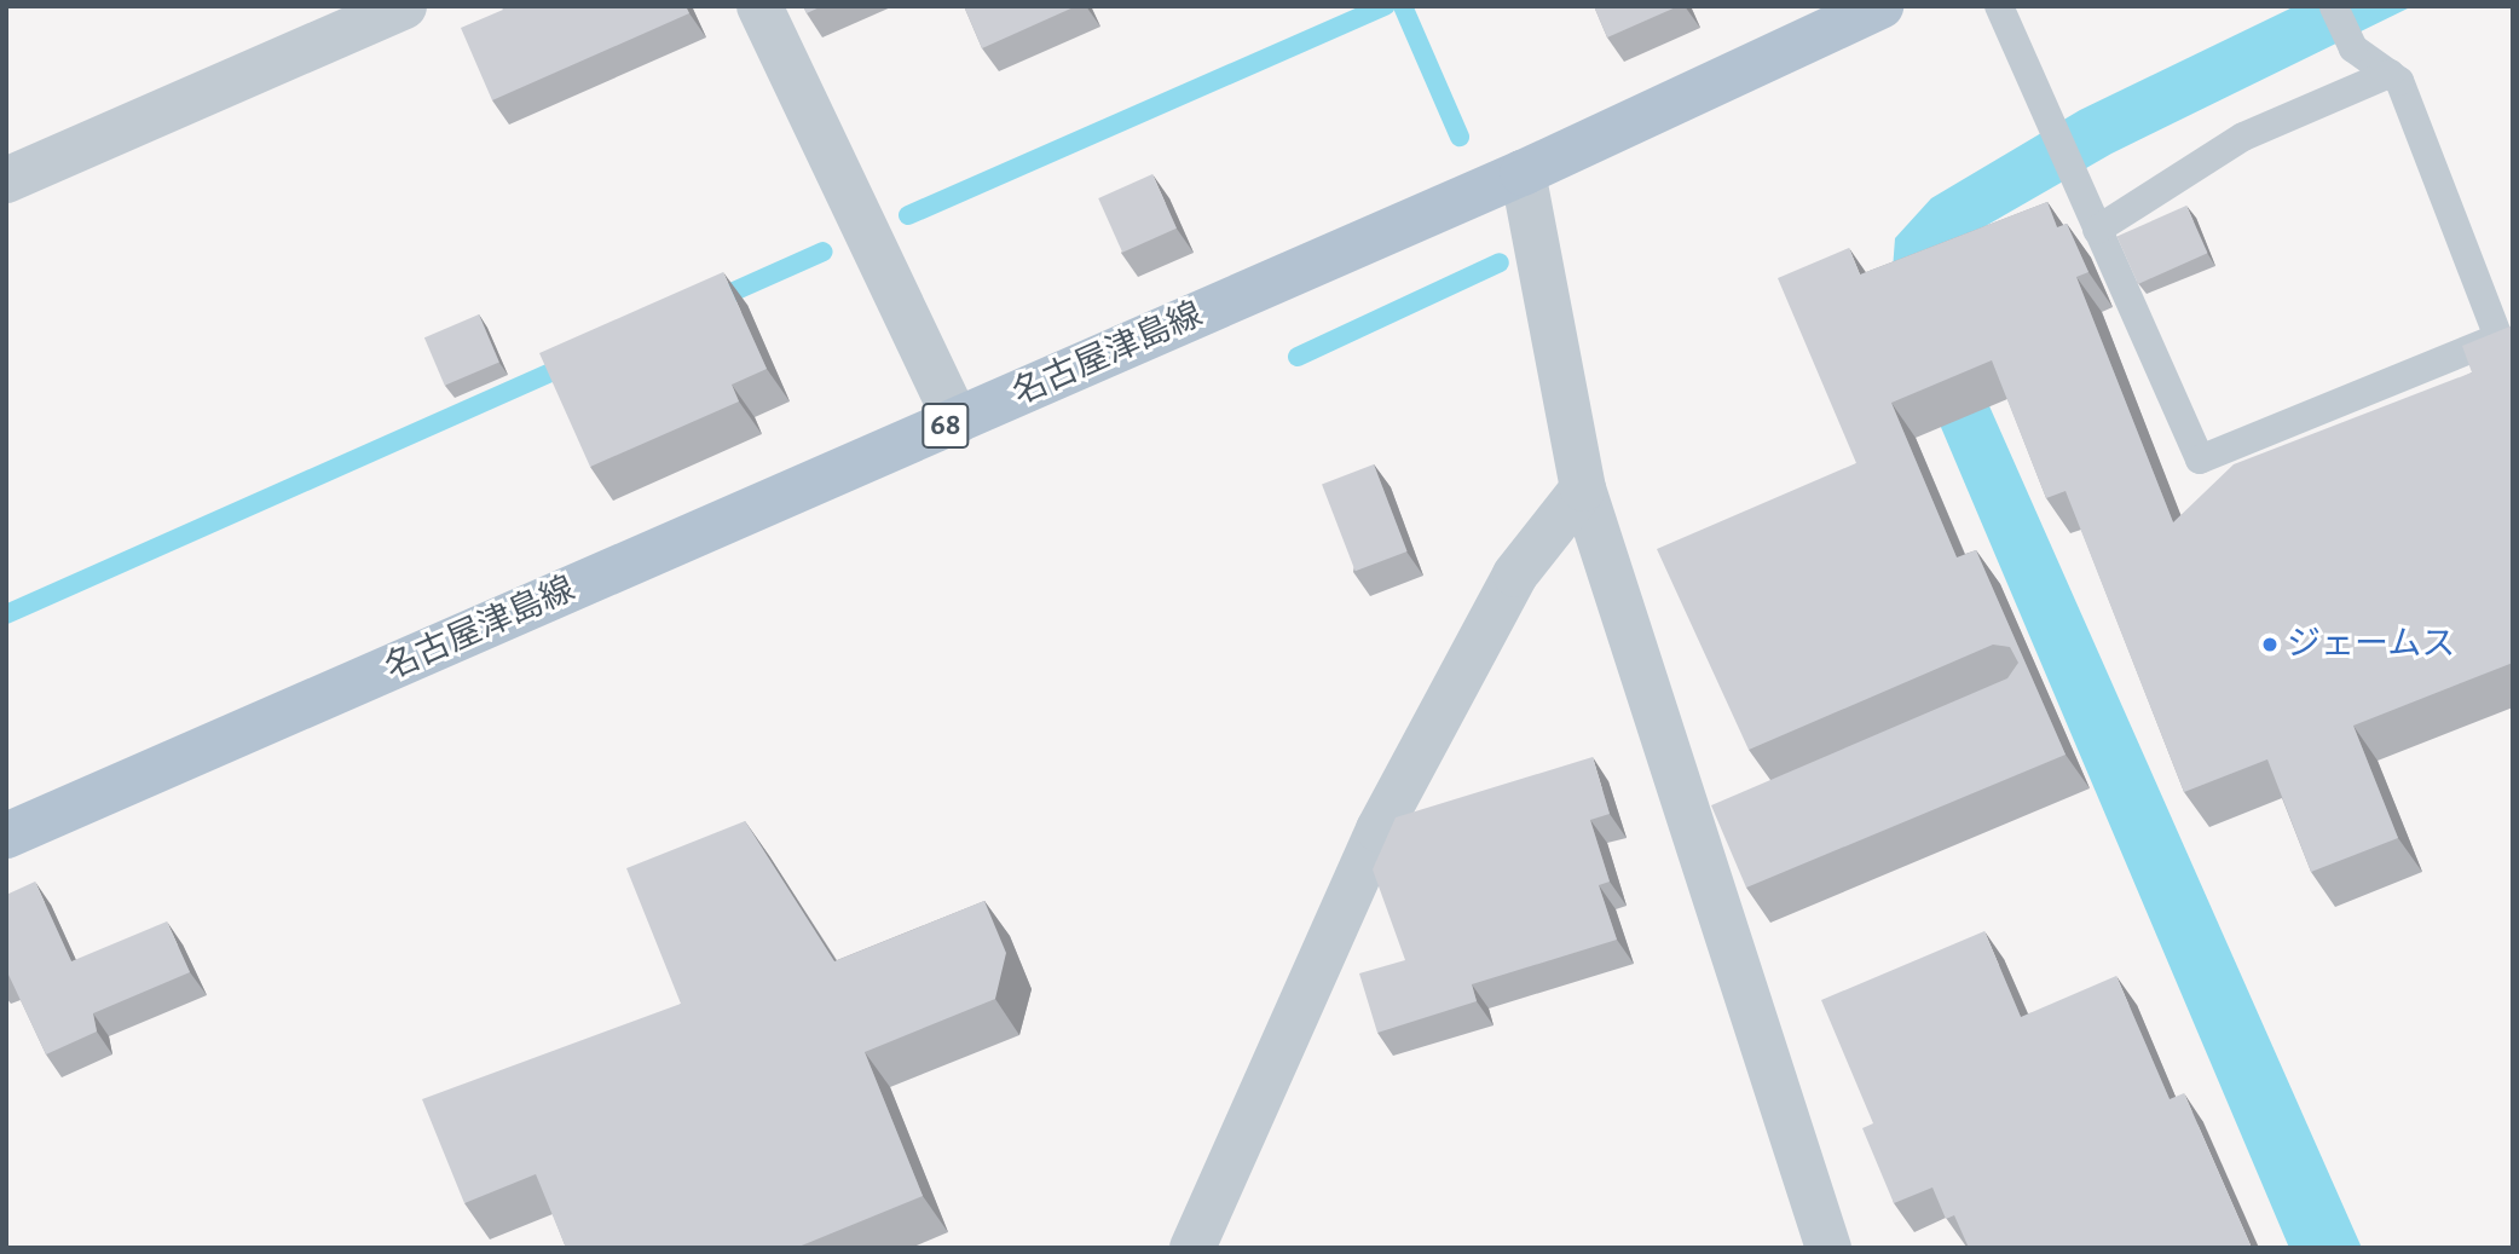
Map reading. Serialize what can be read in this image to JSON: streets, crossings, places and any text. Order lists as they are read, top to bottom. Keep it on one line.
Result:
{"streets":{"main road":["名古屋津島線","68"]},"places":["ジェームス"]}
